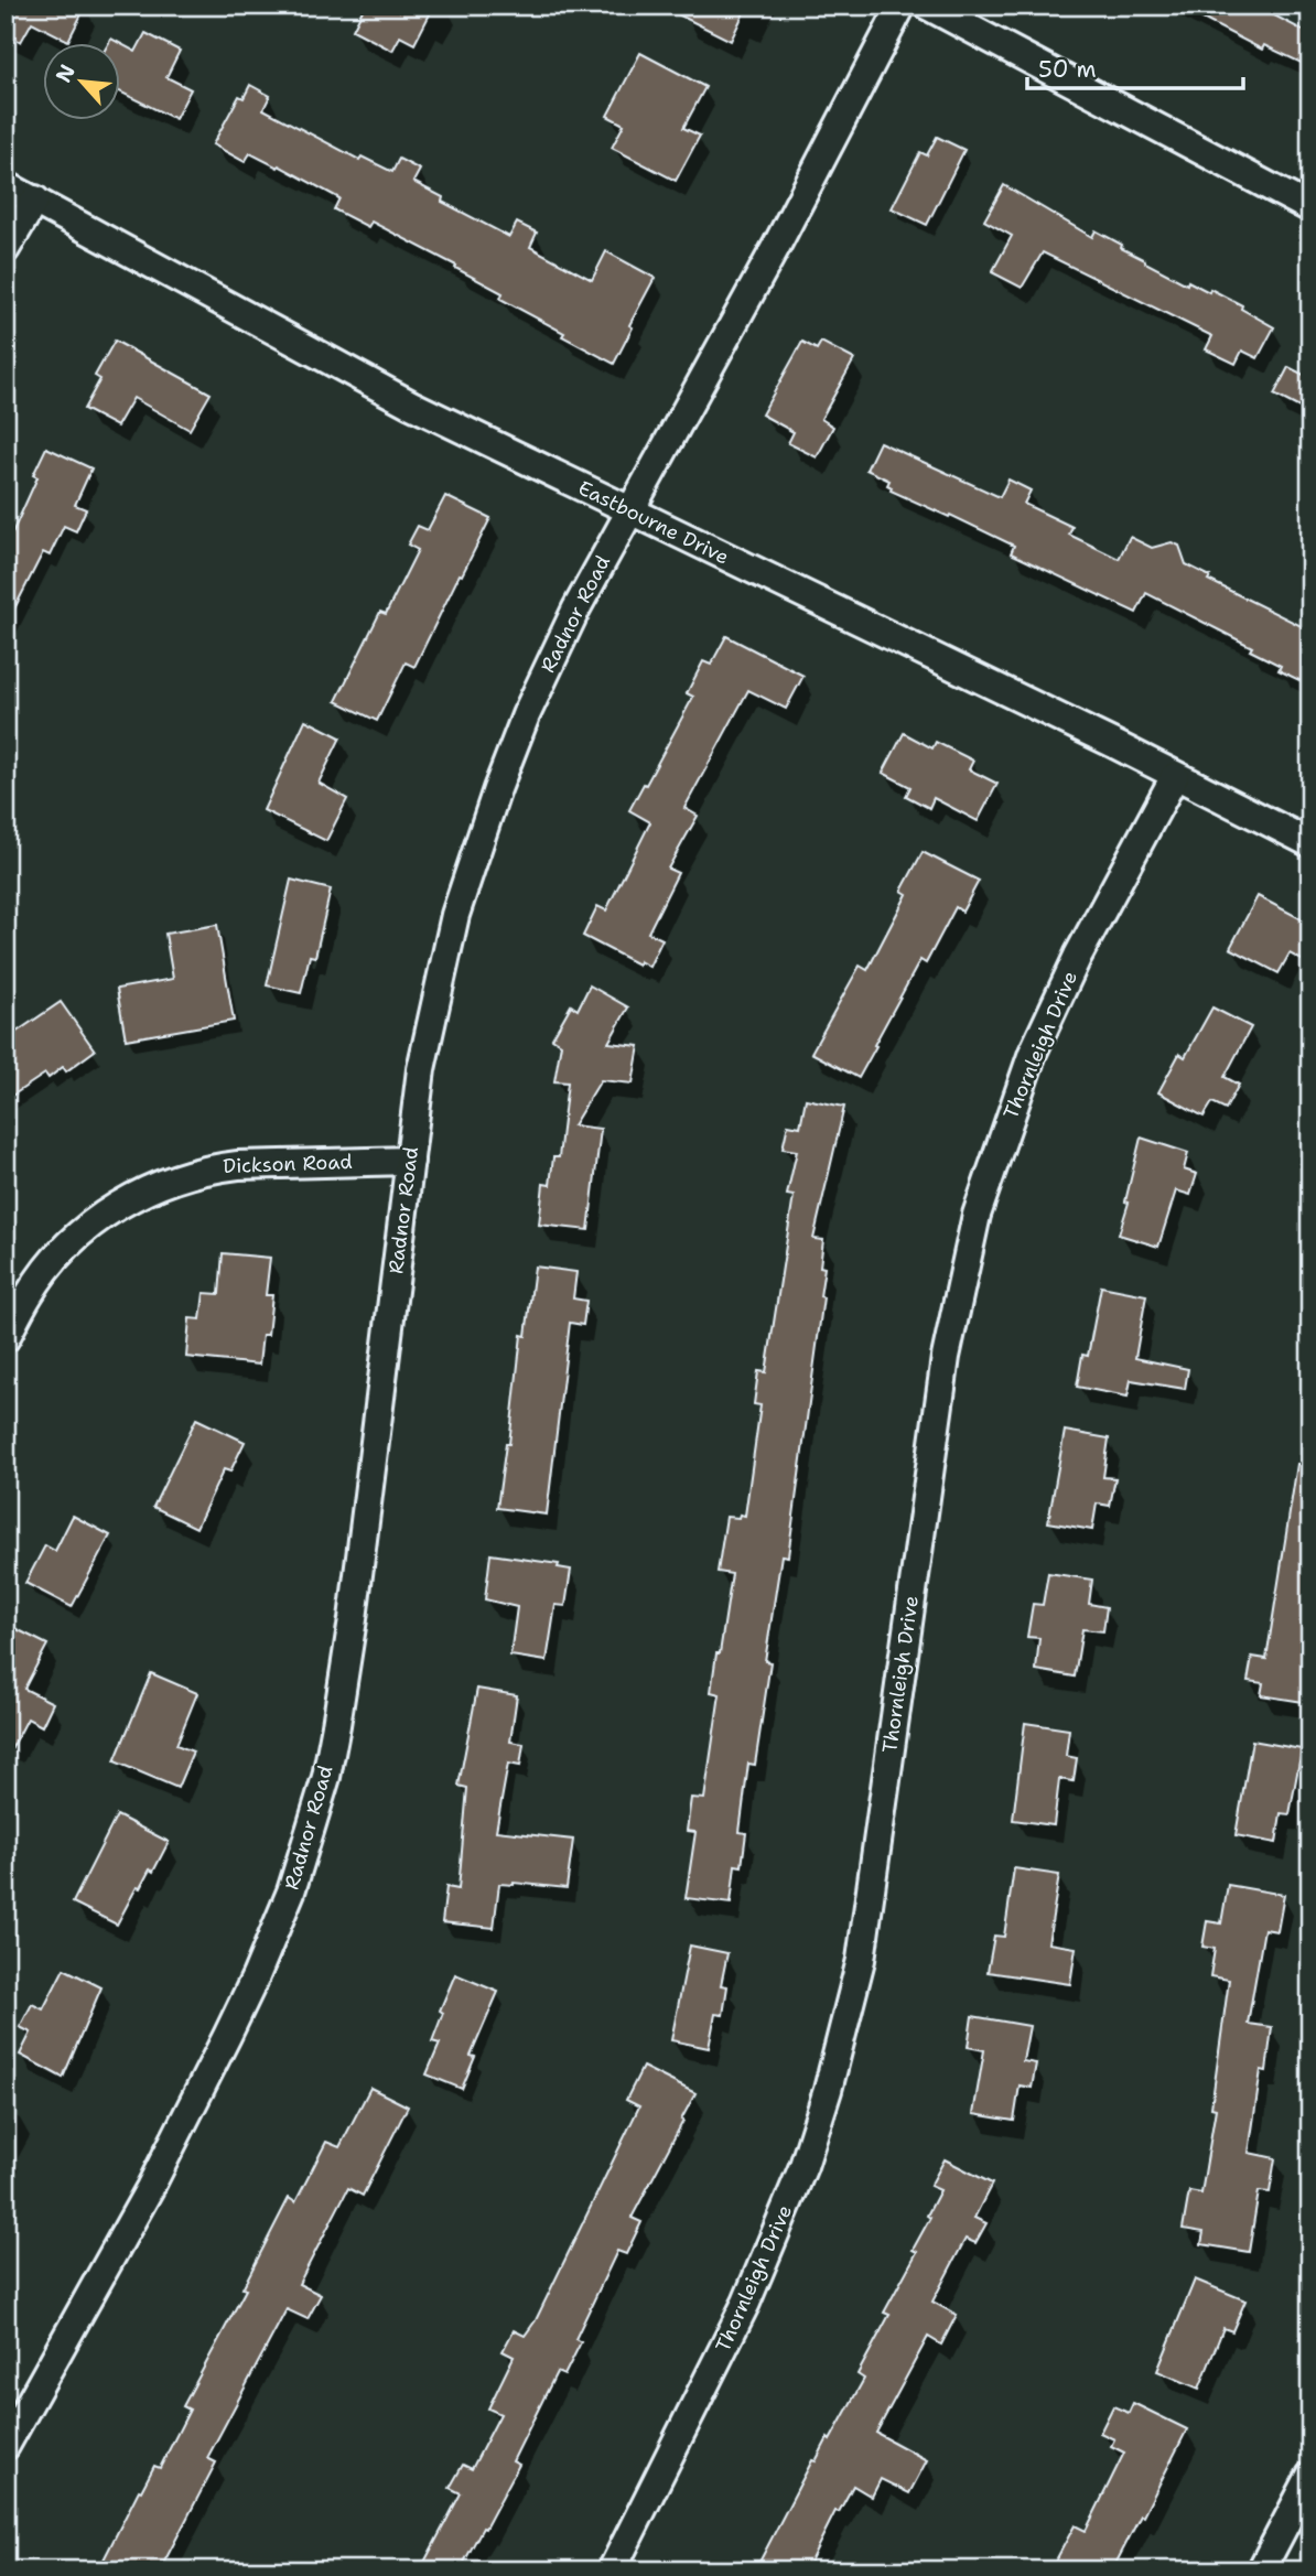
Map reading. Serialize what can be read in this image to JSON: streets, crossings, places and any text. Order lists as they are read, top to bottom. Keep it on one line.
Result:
{"streets":{"street":["Eastbourne Drive","Radnor Road","Thornleigh Drive","Dickson Road"]},"crossings":[["Eastbourne Drive","Radnor Road"],["Eastbourne Drive","Thornleigh Drive"],["Radnor Road","Dickson Road"]],"scale_bar":"50 m","north":"top left"}
